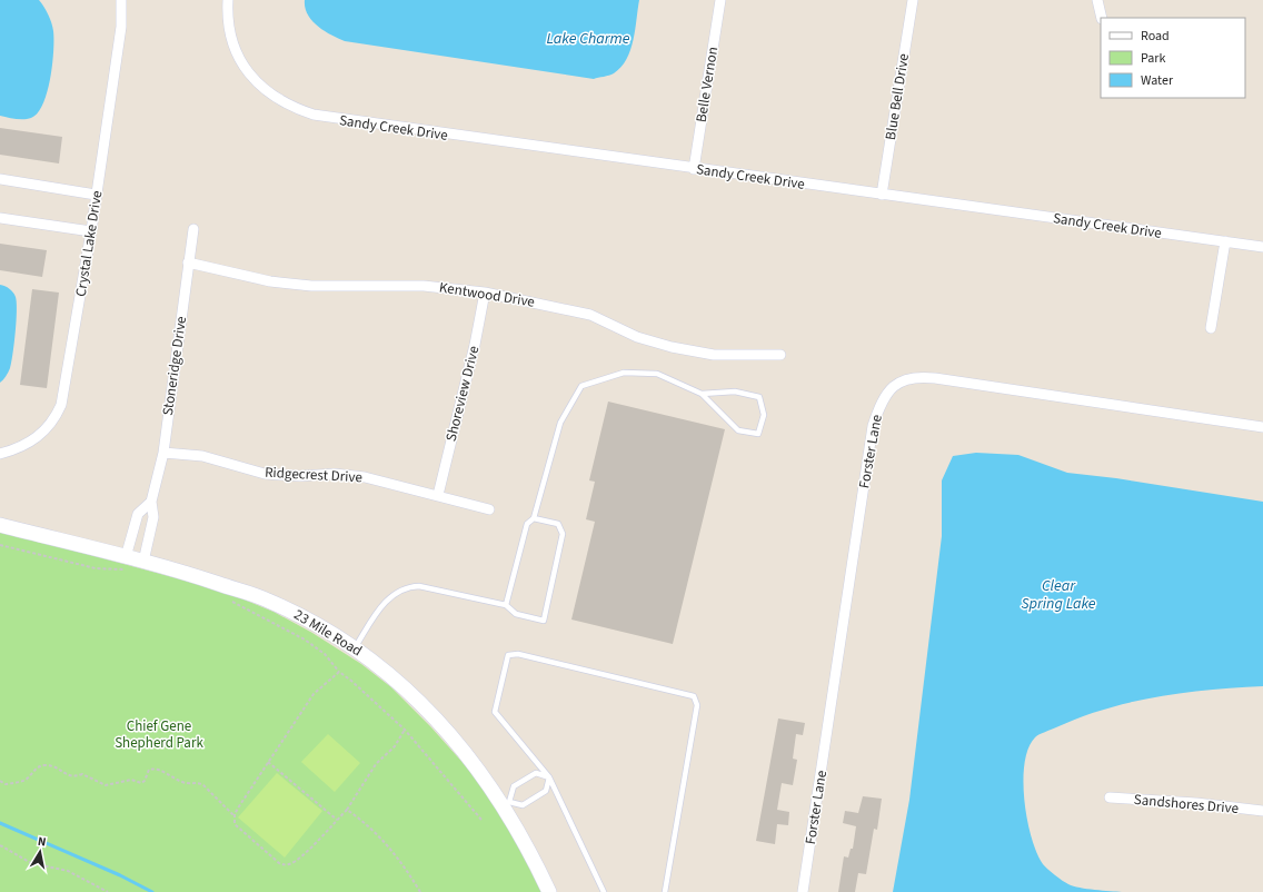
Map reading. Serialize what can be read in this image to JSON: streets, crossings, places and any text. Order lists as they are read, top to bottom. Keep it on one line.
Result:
{"streets":{"main road":["23 Mile Road"],"street":["Belle Vernon","Blue Bell Drive","Sandy Creek Drive","Crystal Lake Drive","Kentwood Drive","Stoneridge Drive","Shoreview Drive","Forster Lane","Ridgecrest Drive","Sandshores Drive"]},"crossings":[["Belle Vernon","Sandy Creek Drive"],["Blue Bell Drive","Sandy Creek Drive"],["Kentwood Drive","Stoneridge Drive"],["Kentwood Drive","Shoreview Drive"],["Stoneridge Drive","Ridgecrest Drive"],["Stoneridge Drive","23 Mile Road"],["Shoreview Drive","Ridgecrest Drive"]],"water":["Lake Charme","Clear Spring Lake"],"parks":["Chief Gene Shepherd Park"],"legend":["Road","Park","Water"],"north":"top"}
